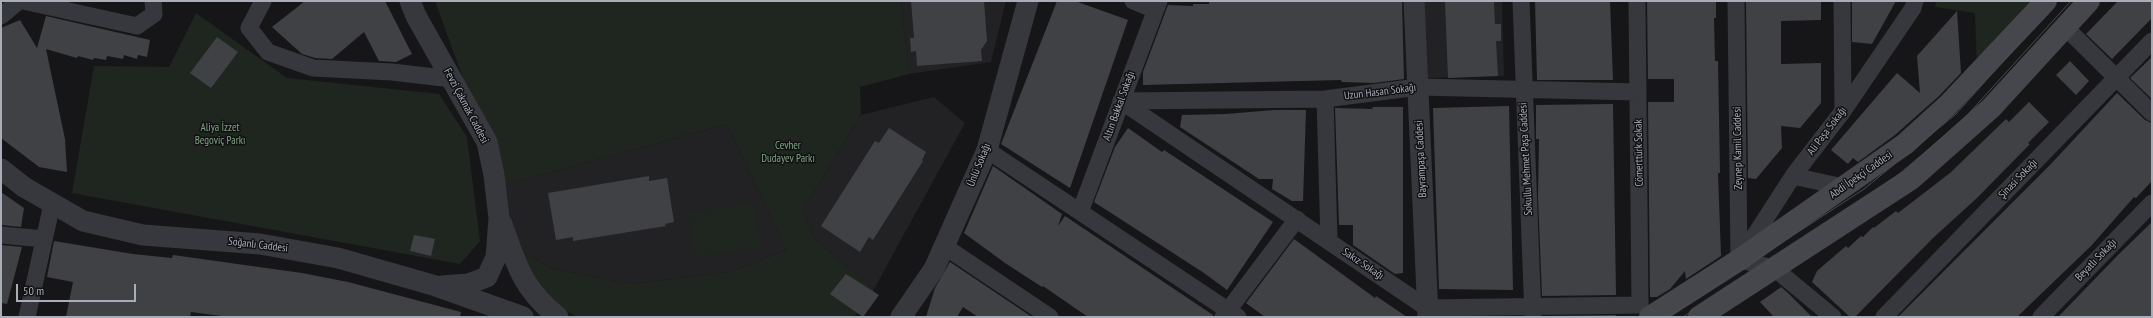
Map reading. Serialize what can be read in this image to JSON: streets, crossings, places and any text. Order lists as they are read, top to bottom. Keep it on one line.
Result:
{"streets":{"main road":["Abdi İpekçi Caddesi"],"street":["Uzun Hasan Sokağı","Fevzi Çakmak Caddesi","Altın Bakkal Sokağı","Ali Paşa Sokağı","Zeynep Kamil Caddesi","Cömerttürk Sokak","Bayrampaşa Caddesi","Sokullu Mehmet Paşa Caddesi","Ünlü Sokağı","Şinasi Sokağı","Soğanlı Caddesi","Beyatlı Sokağı","Sakız Sokağı"]},"crossings":[["Uzun Hasan Sokağı","Altın Bakkal Sokağı"],["Uzun Hasan Sokağı","Cömerttürk Sokak"],["Uzun Hasan Sokağı","Bayrampaşa Caddesi"],["Uzun Hasan Sokağı","Sokullu Mehmet Paşa Caddesi"],["Uzun Hasan Sokağı","Sakız Sokağı"],["Altın Bakkal Sokağı","Sakız Sokağı"],["Ali Paşa Sokağı","Zeynep Kamil Caddesi"],["Ali Paşa Sokağı","Abdi İpekçi Caddesi"],["Zeynep Kamil Caddesi","Abdi İpekçi Caddesi"],["Cömerttürk Sokak","Abdi İpekçi Caddesi"],["Bayrampaşa Caddesi","Sakız Sokağı"]],"parks":["Aliya İzzet Begoviç Parkı","Cevher Dudayev Parkı"],"scale_bar":"50 m"}
